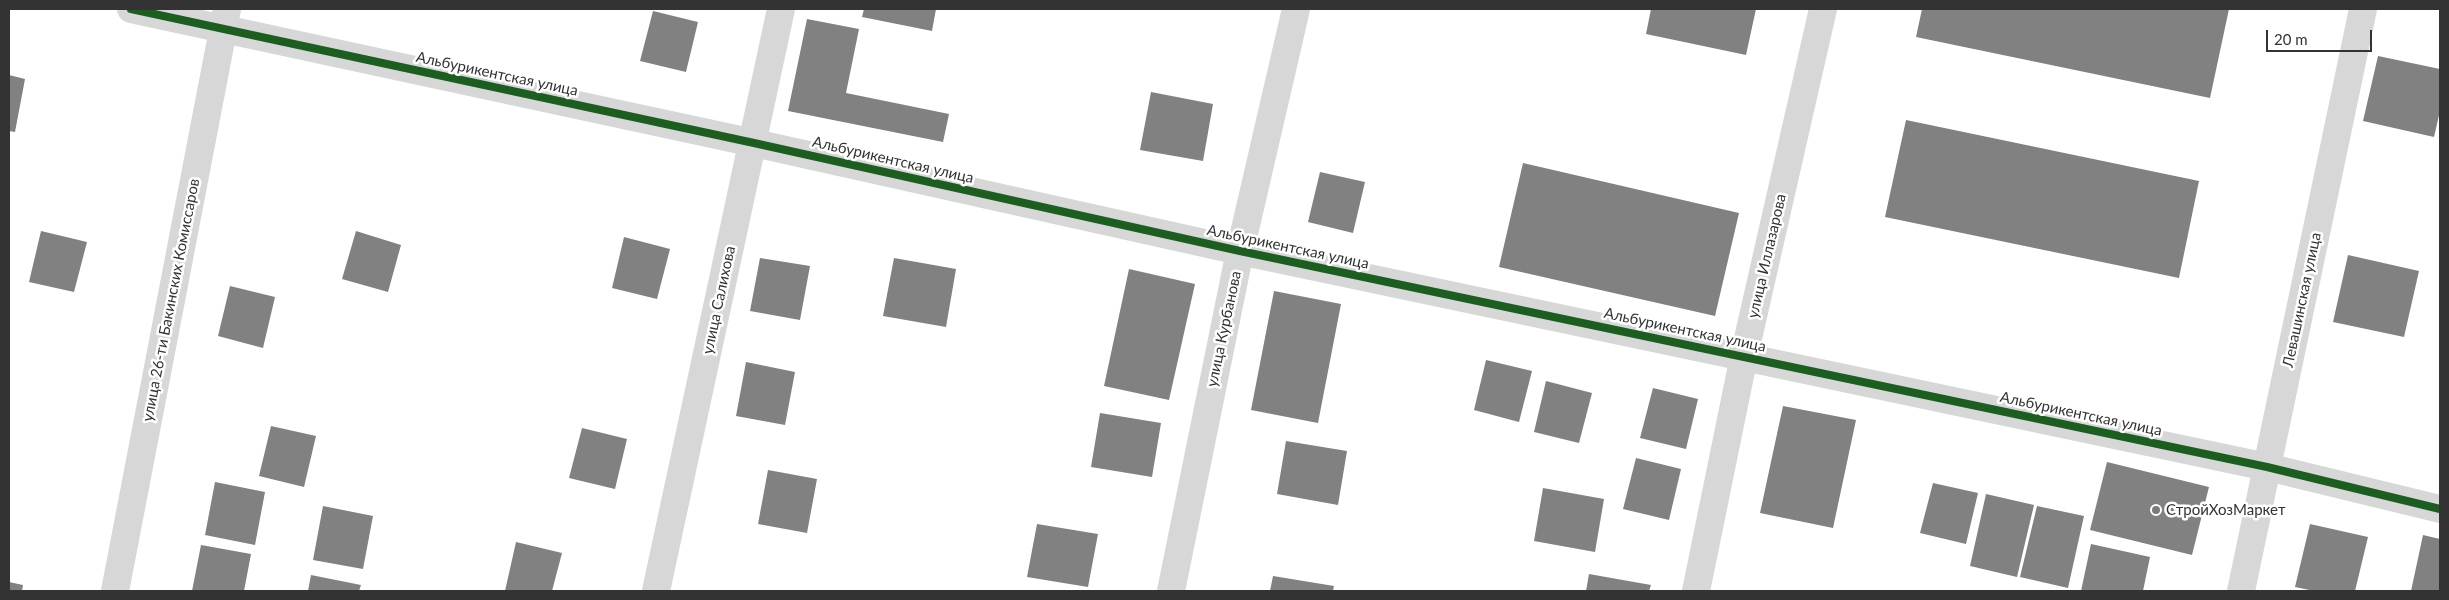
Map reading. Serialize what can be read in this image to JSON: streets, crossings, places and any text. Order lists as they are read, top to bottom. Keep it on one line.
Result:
{"streets":{"street":["Альбурикентская улица","улица Иллазарова","улица 26-ти Бакинских Комиссаров","улица Салихова","Левашинская улица","улица Курбанова"]},"crossings":[["Альбурикентская улица","улица Иллазарова"],["Альбурикентская улица","улица 26-ти Бакинских Комиссаров"],["Альбурикентская улица","улица Салихова"],["Альбурикентская улица","Левашинская улица"],["Альбурикентская улица","улица Курбанова"]],"places":["СтройХозМаркет"],"scale_bar":"20 m"}
